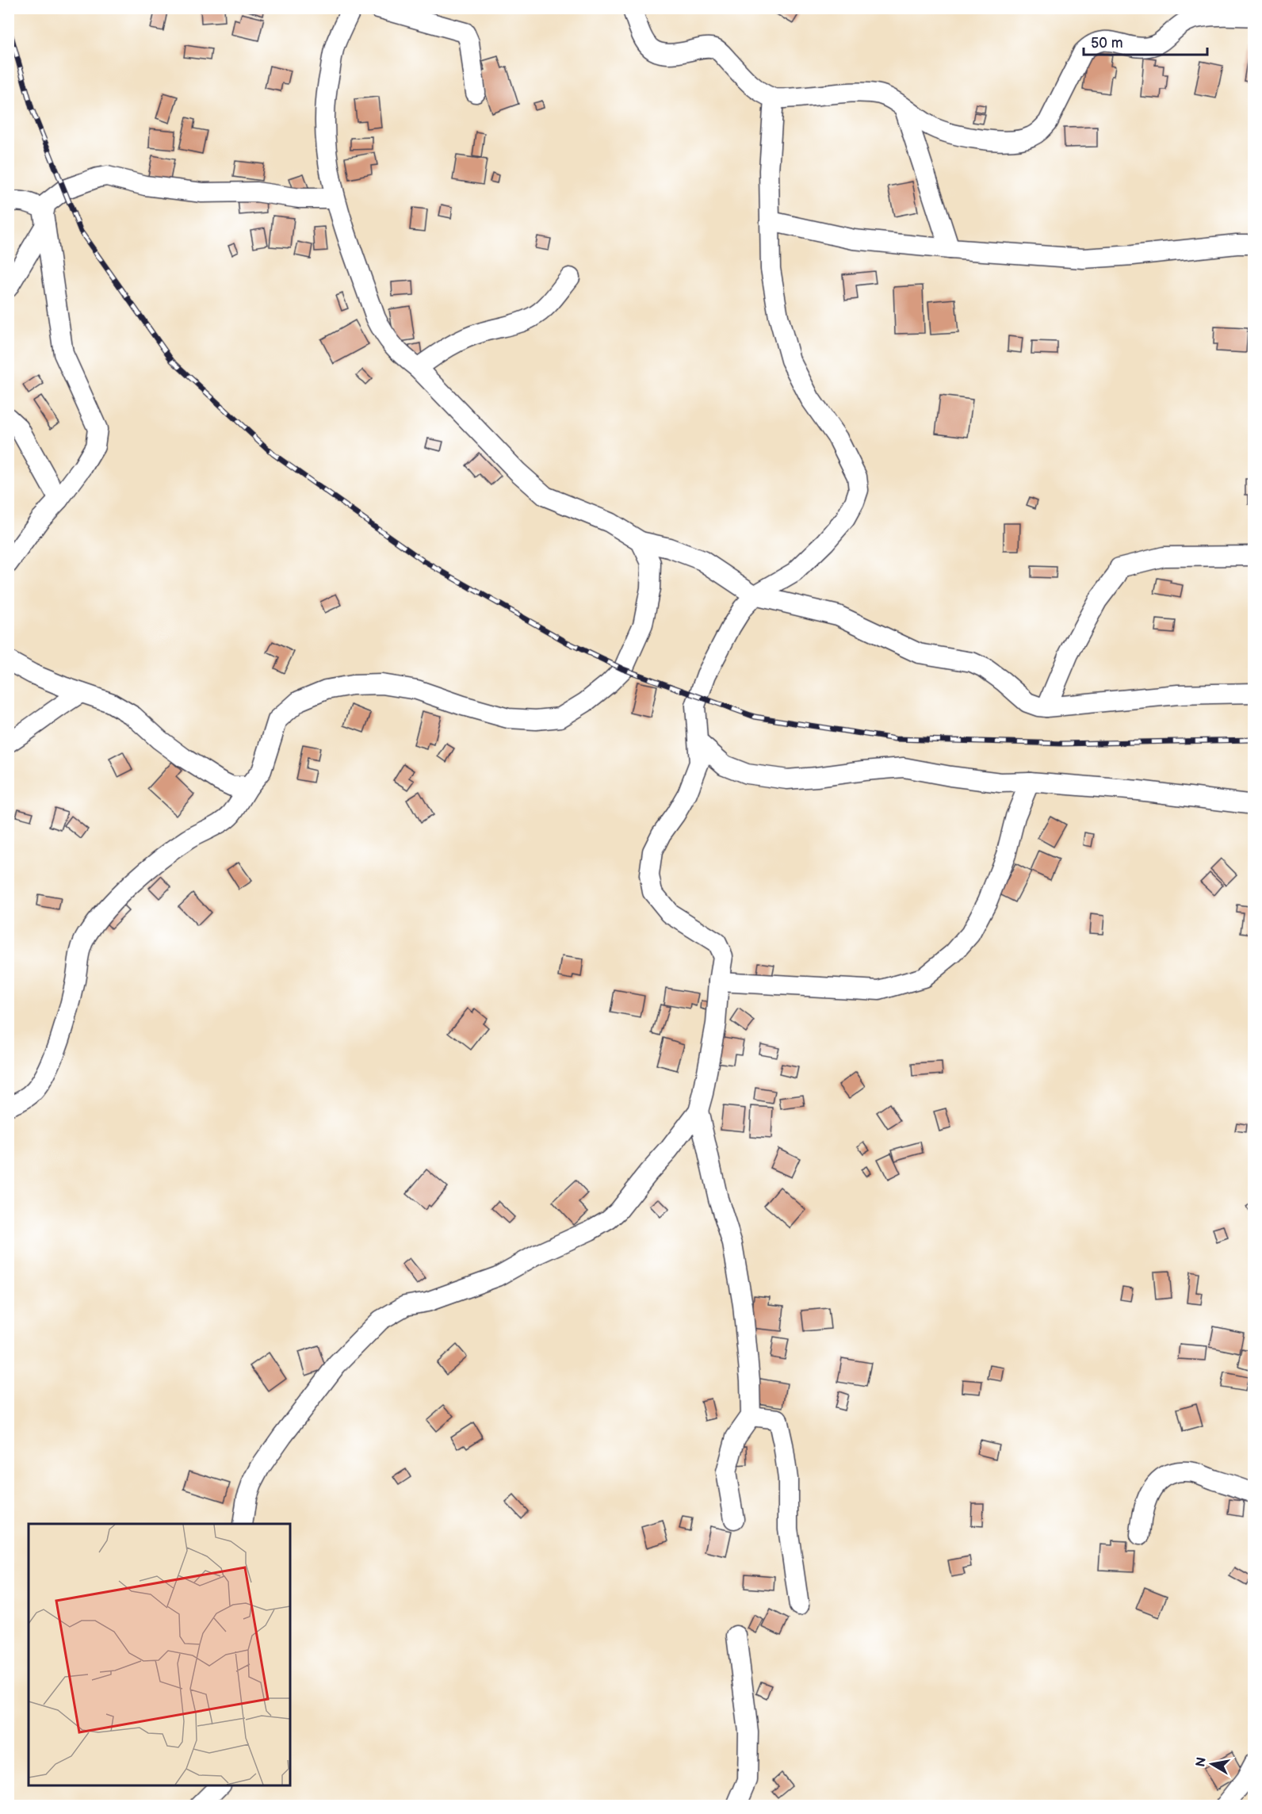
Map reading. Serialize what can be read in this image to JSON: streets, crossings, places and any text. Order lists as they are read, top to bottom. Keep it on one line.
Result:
{"scale_bar":"50 m","north":"left"}
